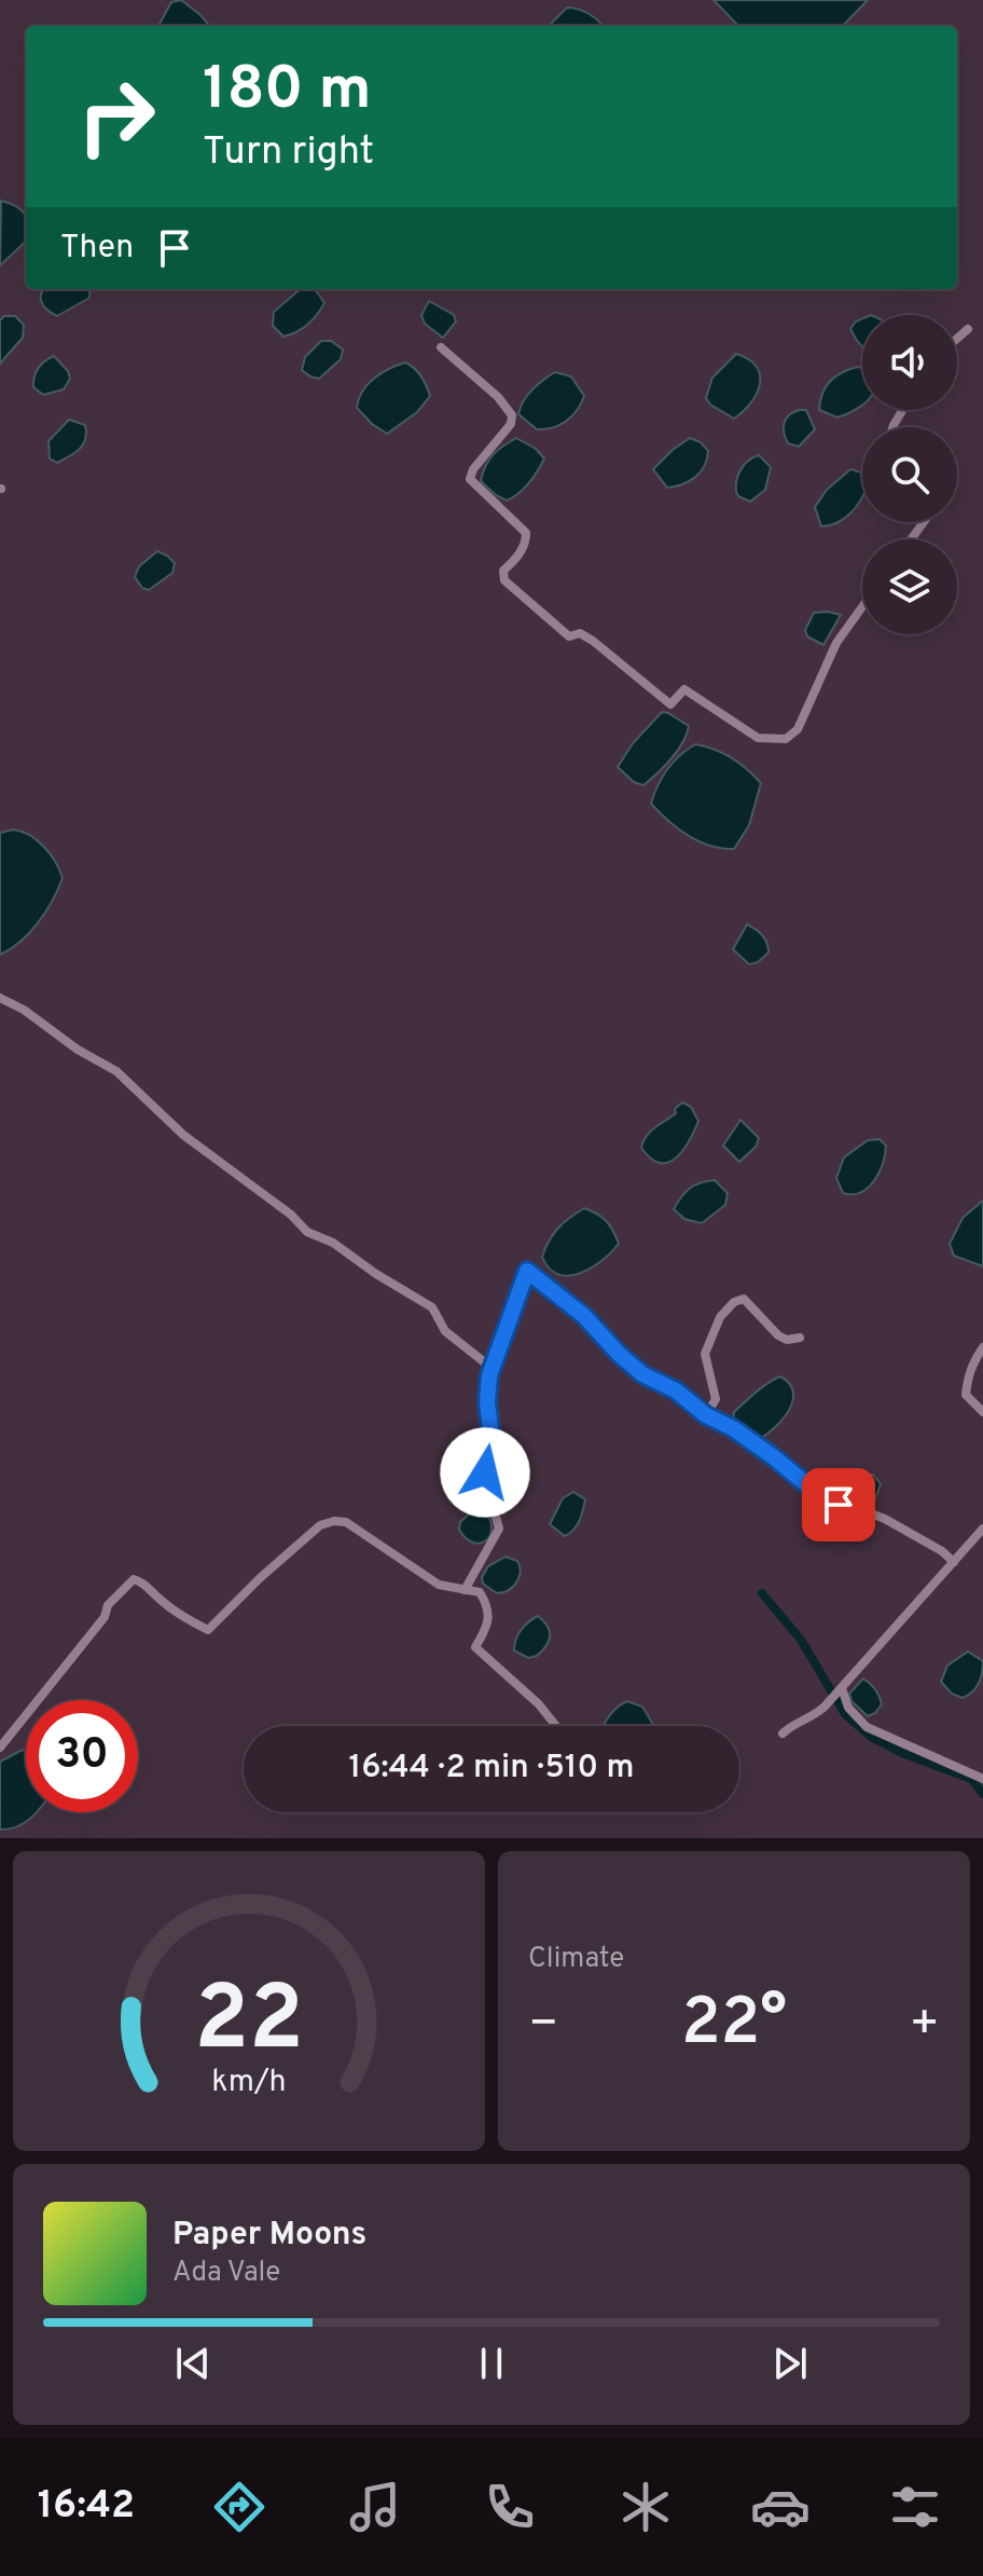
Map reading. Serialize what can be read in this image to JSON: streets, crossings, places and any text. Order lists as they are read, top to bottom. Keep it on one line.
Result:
{"page":{"turn":["180 m","Turn right"],"then":"Then","limit":"30","trip":"16:44 · 2 min · 510 m","tile":"Climate","heat":["−","22°","+"],"song":["Paper Moons","Ada Vale"],"tabs":"16:42","gauge":["22","km/h"]}}
